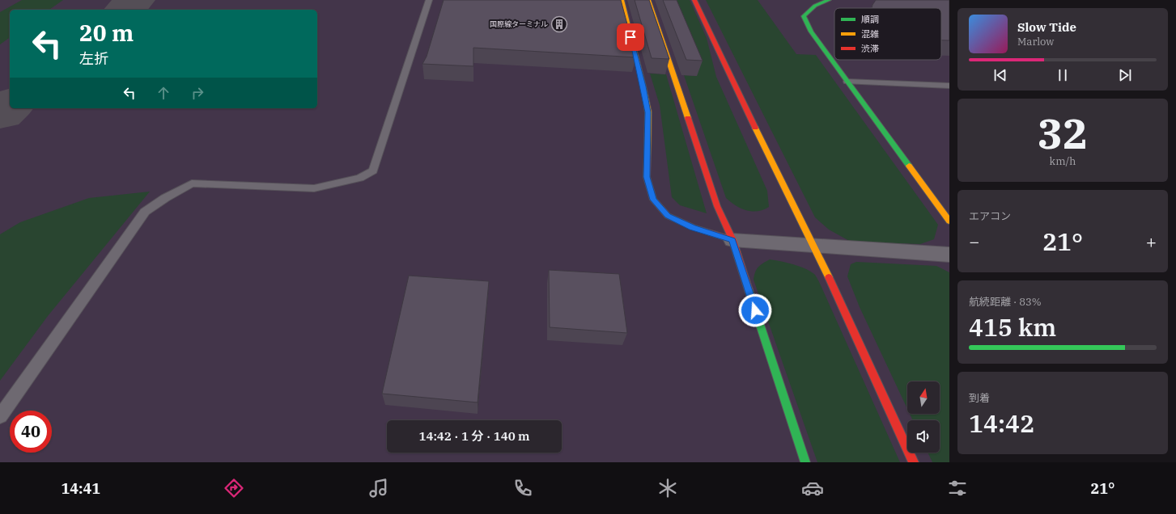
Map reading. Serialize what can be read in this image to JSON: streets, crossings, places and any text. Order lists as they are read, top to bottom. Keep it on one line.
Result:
{"places":{"building":["国際線ターミナル"]},"legend":["順調","混雑","渋滞"],"north":"top","page":{"turn":["20 m","左折"],"song":["Slow Tide","Marlow"],"tile":[["32","km/h"],"エアコン",["航続距離 · 83%","415 km"],["到着","14:42"]],"heat":["−","21°","+"],"limit":"40","trip":"14:42 · 1 分 · 140 m","tabs":["14:41","21°"]}}
